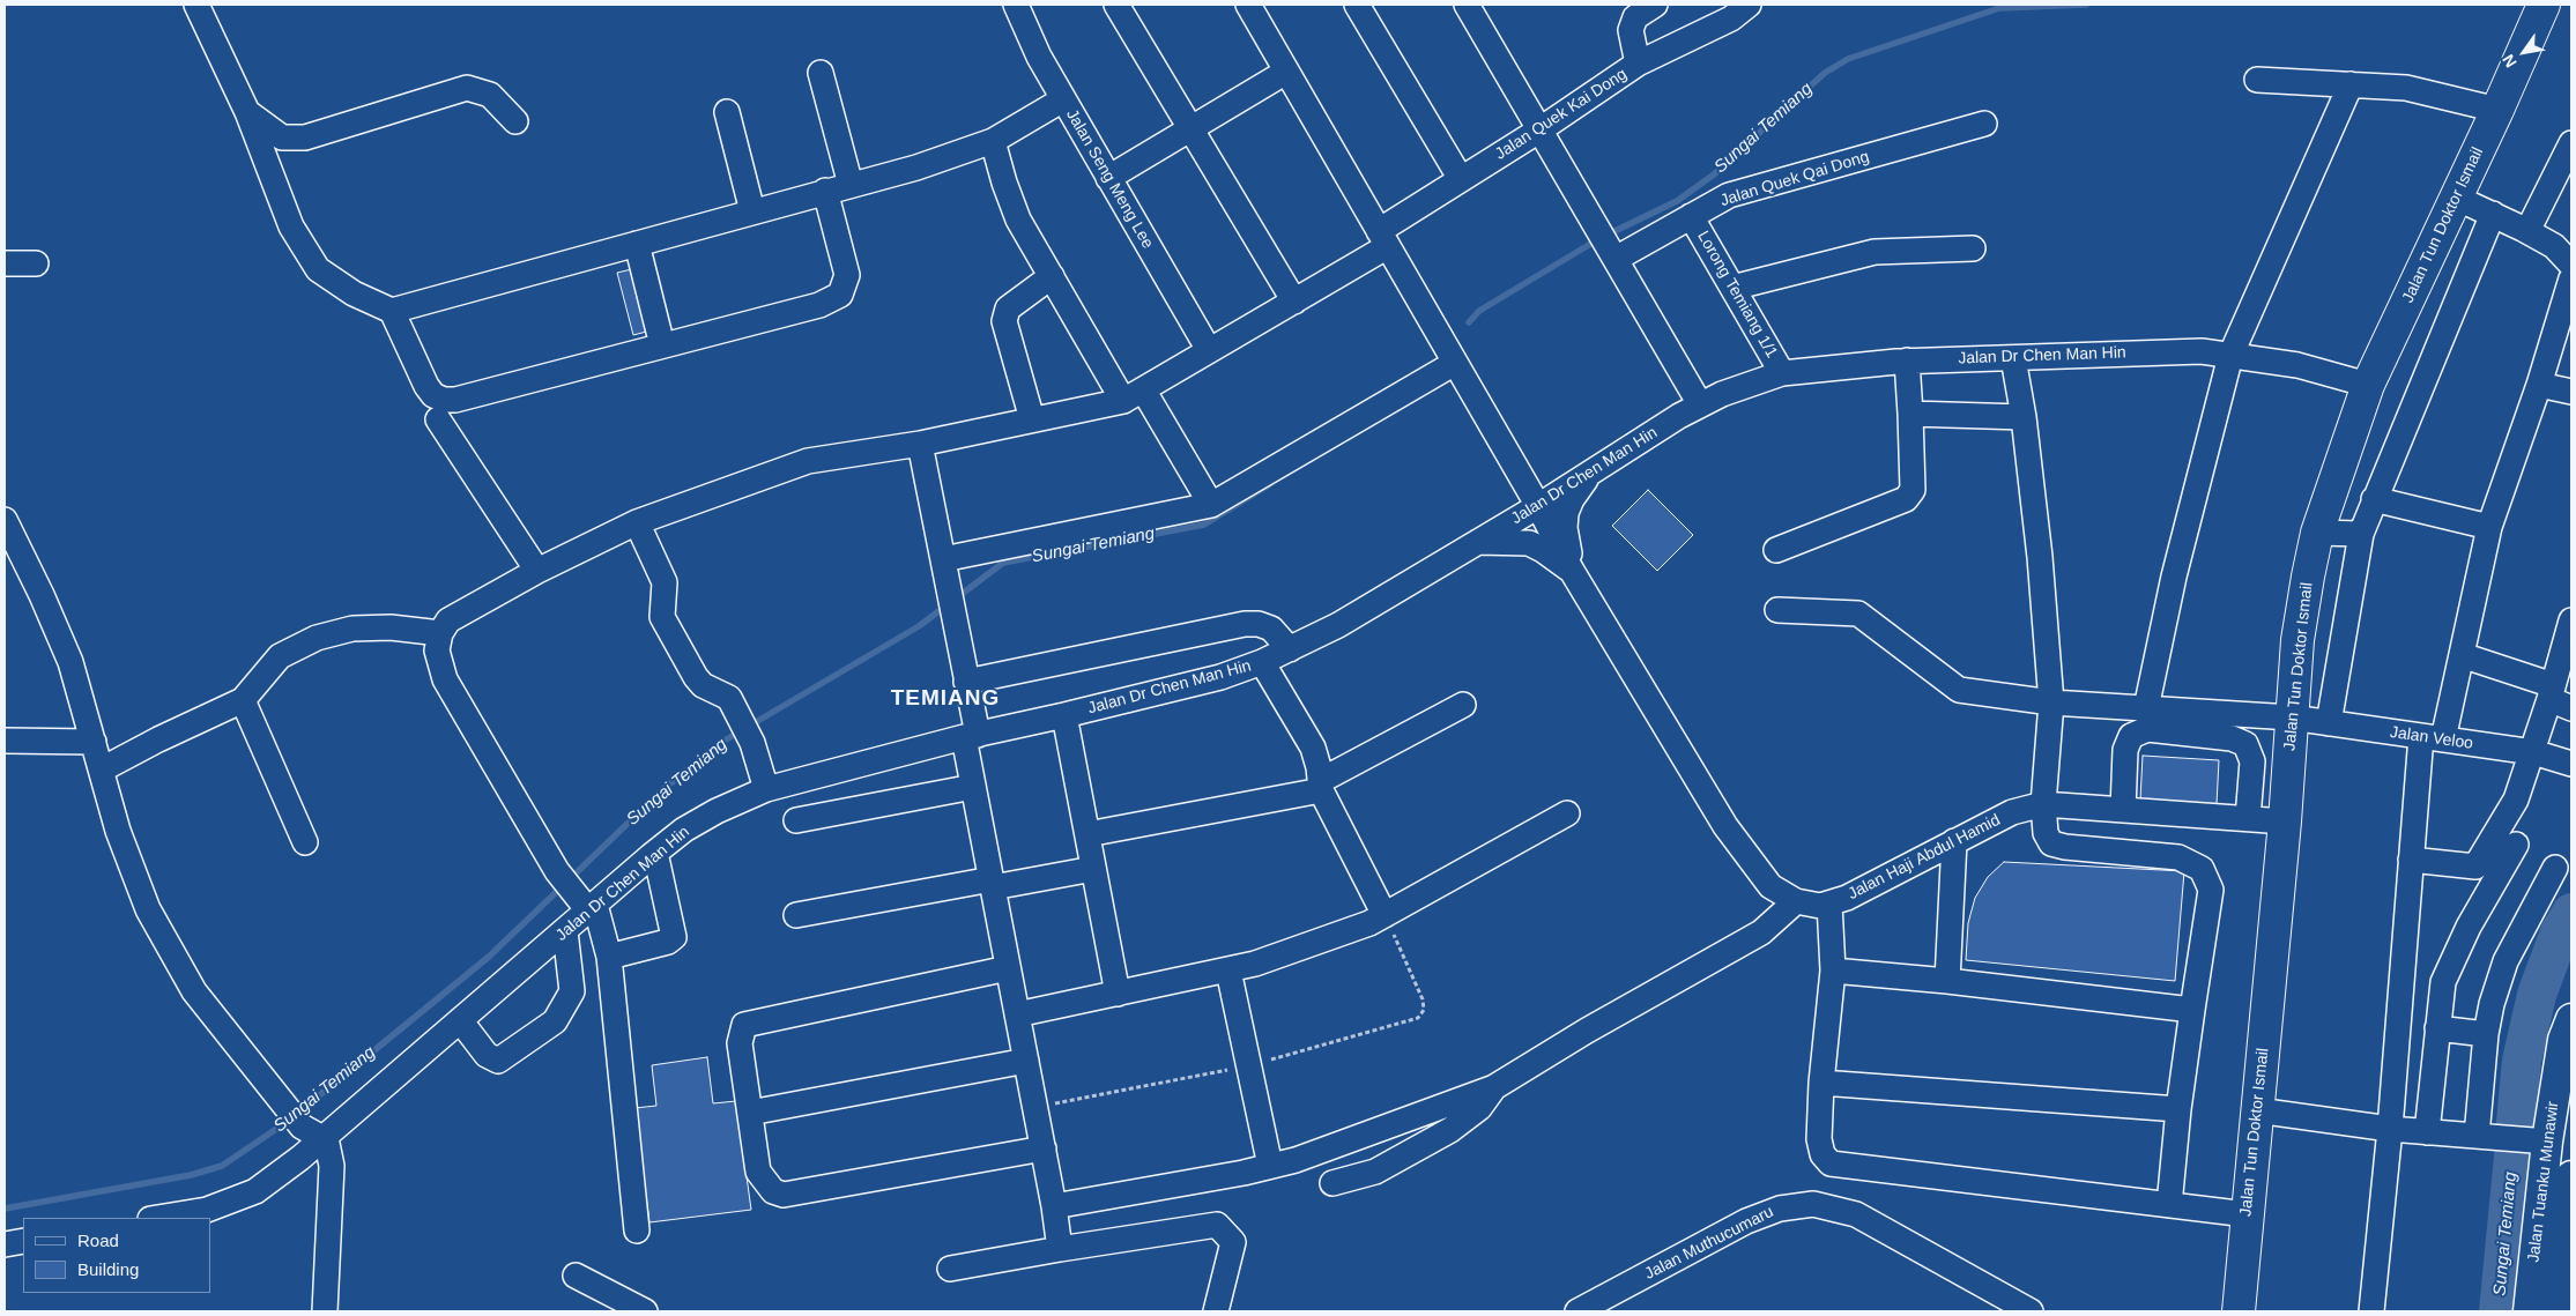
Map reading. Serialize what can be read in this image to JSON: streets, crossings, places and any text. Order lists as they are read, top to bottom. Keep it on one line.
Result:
{"streets":{"highway":["Jalan Tun Doktor Ismail"],"main road":["Jalan Tuanku Munawir"],"street":["Jalan Quek Kai Dong","Jalan Seng Meng Lee","Jalan Quek Qai Dong","Lorong Temiang 1/1","Jalan Dr Chen Man Hin","Jalan Veloo","Jalan Haji Abdul Hamid","Jalan Muthucumaru"]},"crossings":[["Jalan Quek Kai Dong","Jalan Seng Meng Lee"],["Jalan Quek Kai Dong","Jalan Haji Abdul Hamid"],["Jalan Quek Qai Dong","Lorong Temiang 1/1"],["Jalan Tun Doktor Ismail","Jalan Dr Chen Man Hin"],["Jalan Tun Doktor Ismail","Jalan Veloo"],["Jalan Tun Doktor Ismail","Jalan Haji Abdul Hamid"],["Lorong Temiang 1/1","Jalan Dr Chen Man Hin"],["Jalan Dr Chen Man Hin","Jalan Haji Abdul Hamid"]],"districts":["TEMIANG"],"water":["Sungai Temiang"],"legend":["Road","Building"],"north":"bottom left"}
